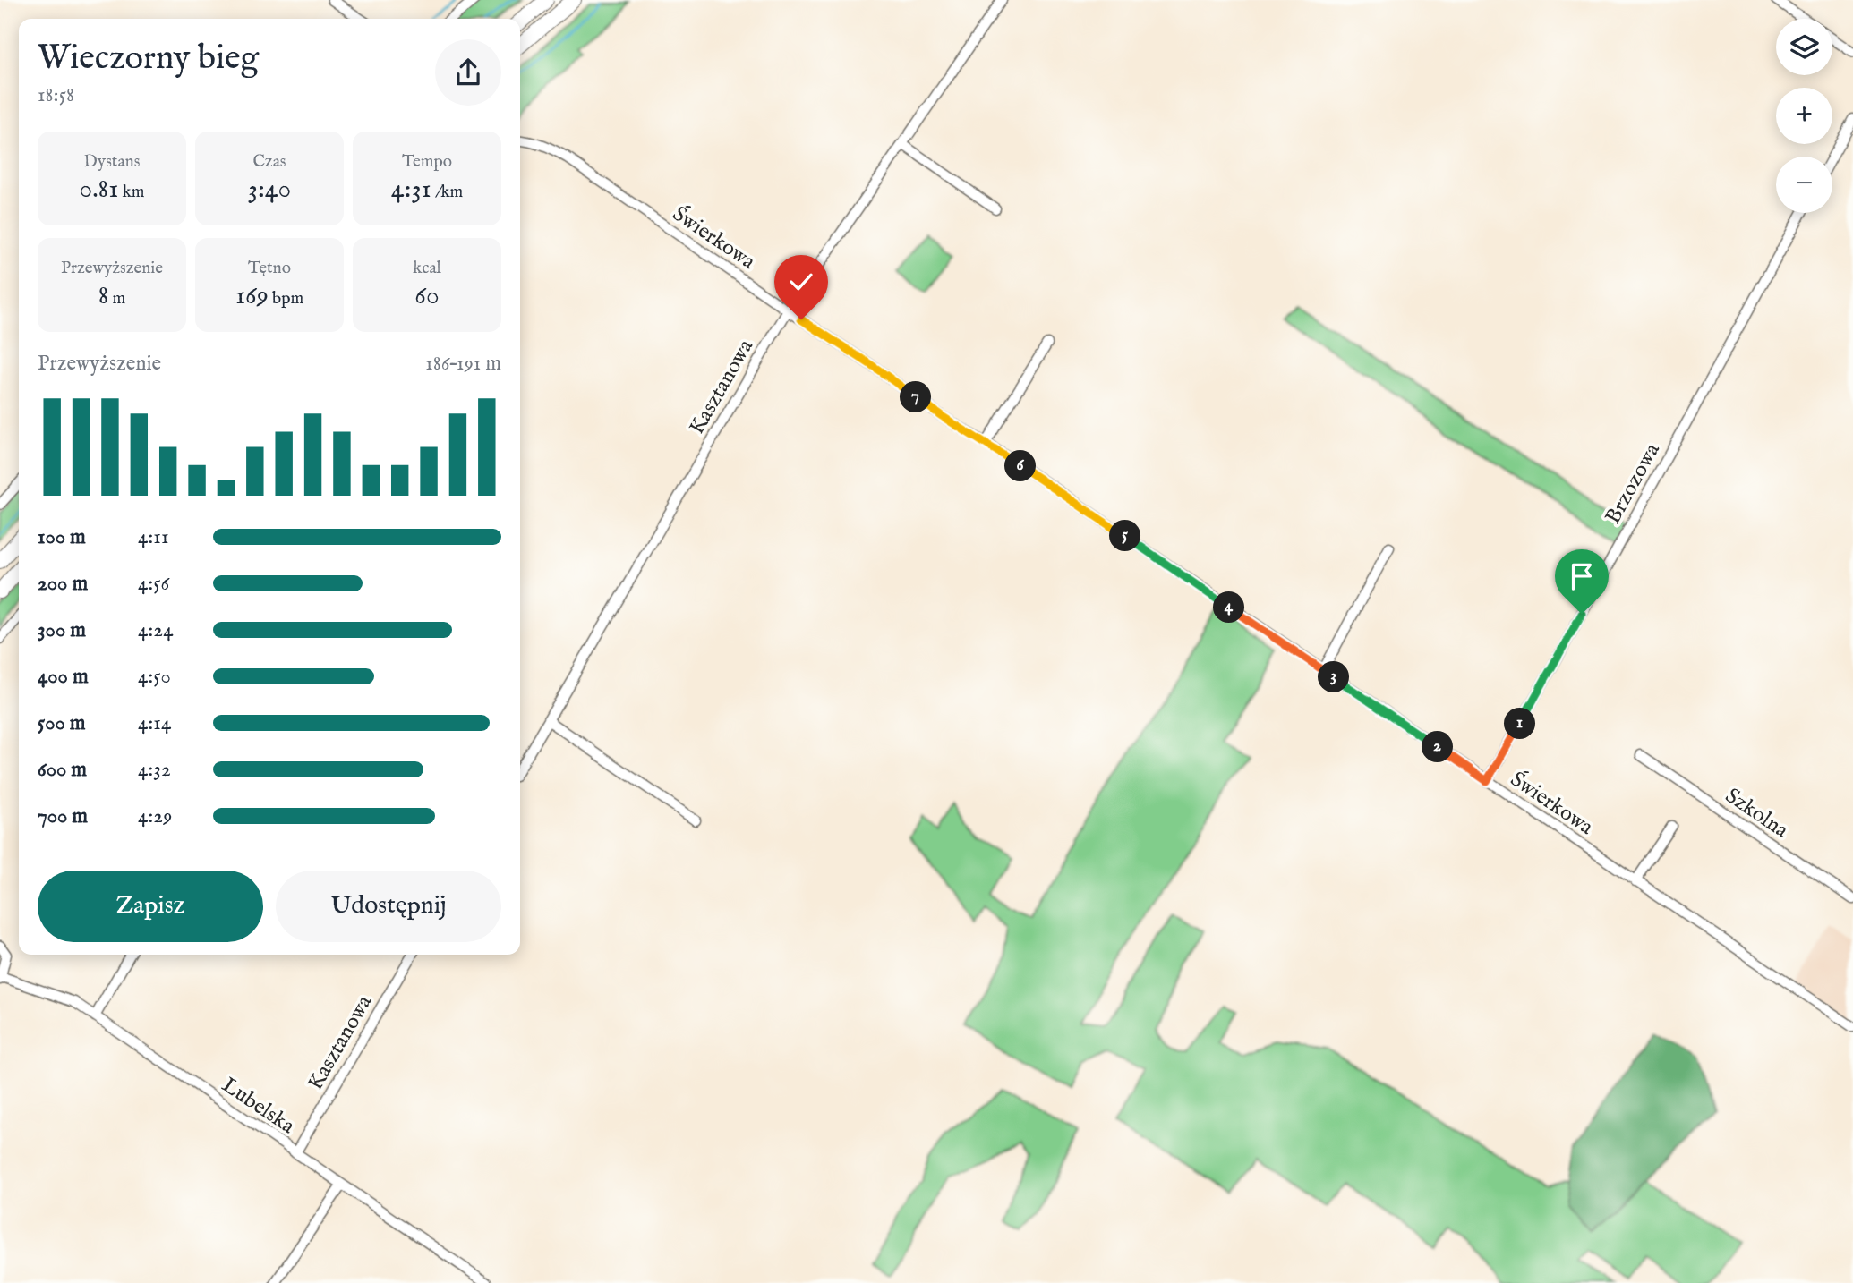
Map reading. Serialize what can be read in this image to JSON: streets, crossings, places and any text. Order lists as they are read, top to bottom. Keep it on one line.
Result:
{"streets":{"street":["Świerkowa","Kasztanowa","Brzozowa","Szkolna","Lubelska"]},"crossings":[["Świerkowa","Kasztanowa"],["Świerkowa","Brzozowa"],["Kasztanowa","Lubelska"]],"page":{"map_buttons":["+","−"],"heading":["Wieczorny bieg","18:58"],"stats":[["Dystans","0.81 km"],["Czas","3:40"],["Tempo","4:31 /km"],["Przewyższenie","8 m"],["Tętno","169 bpm"],["kcal","60"]],"chart":["Przewyższenie","186–191 m"],"pins":["7","6","5","4","3","1","2"],"list":[{"name":"100 m","note":"4:11"},{"name":"200 m","note":"4:56"},{"name":"300 m","note":"4:24"},{"name":"400 m","note":"4:50"},{"name":"500 m","note":"4:14"},{"name":"600 m","note":"4:32"},{"name":"700 m","note":"4:29"}],"buttons":["Zapisz","Udostępnij"]}}
